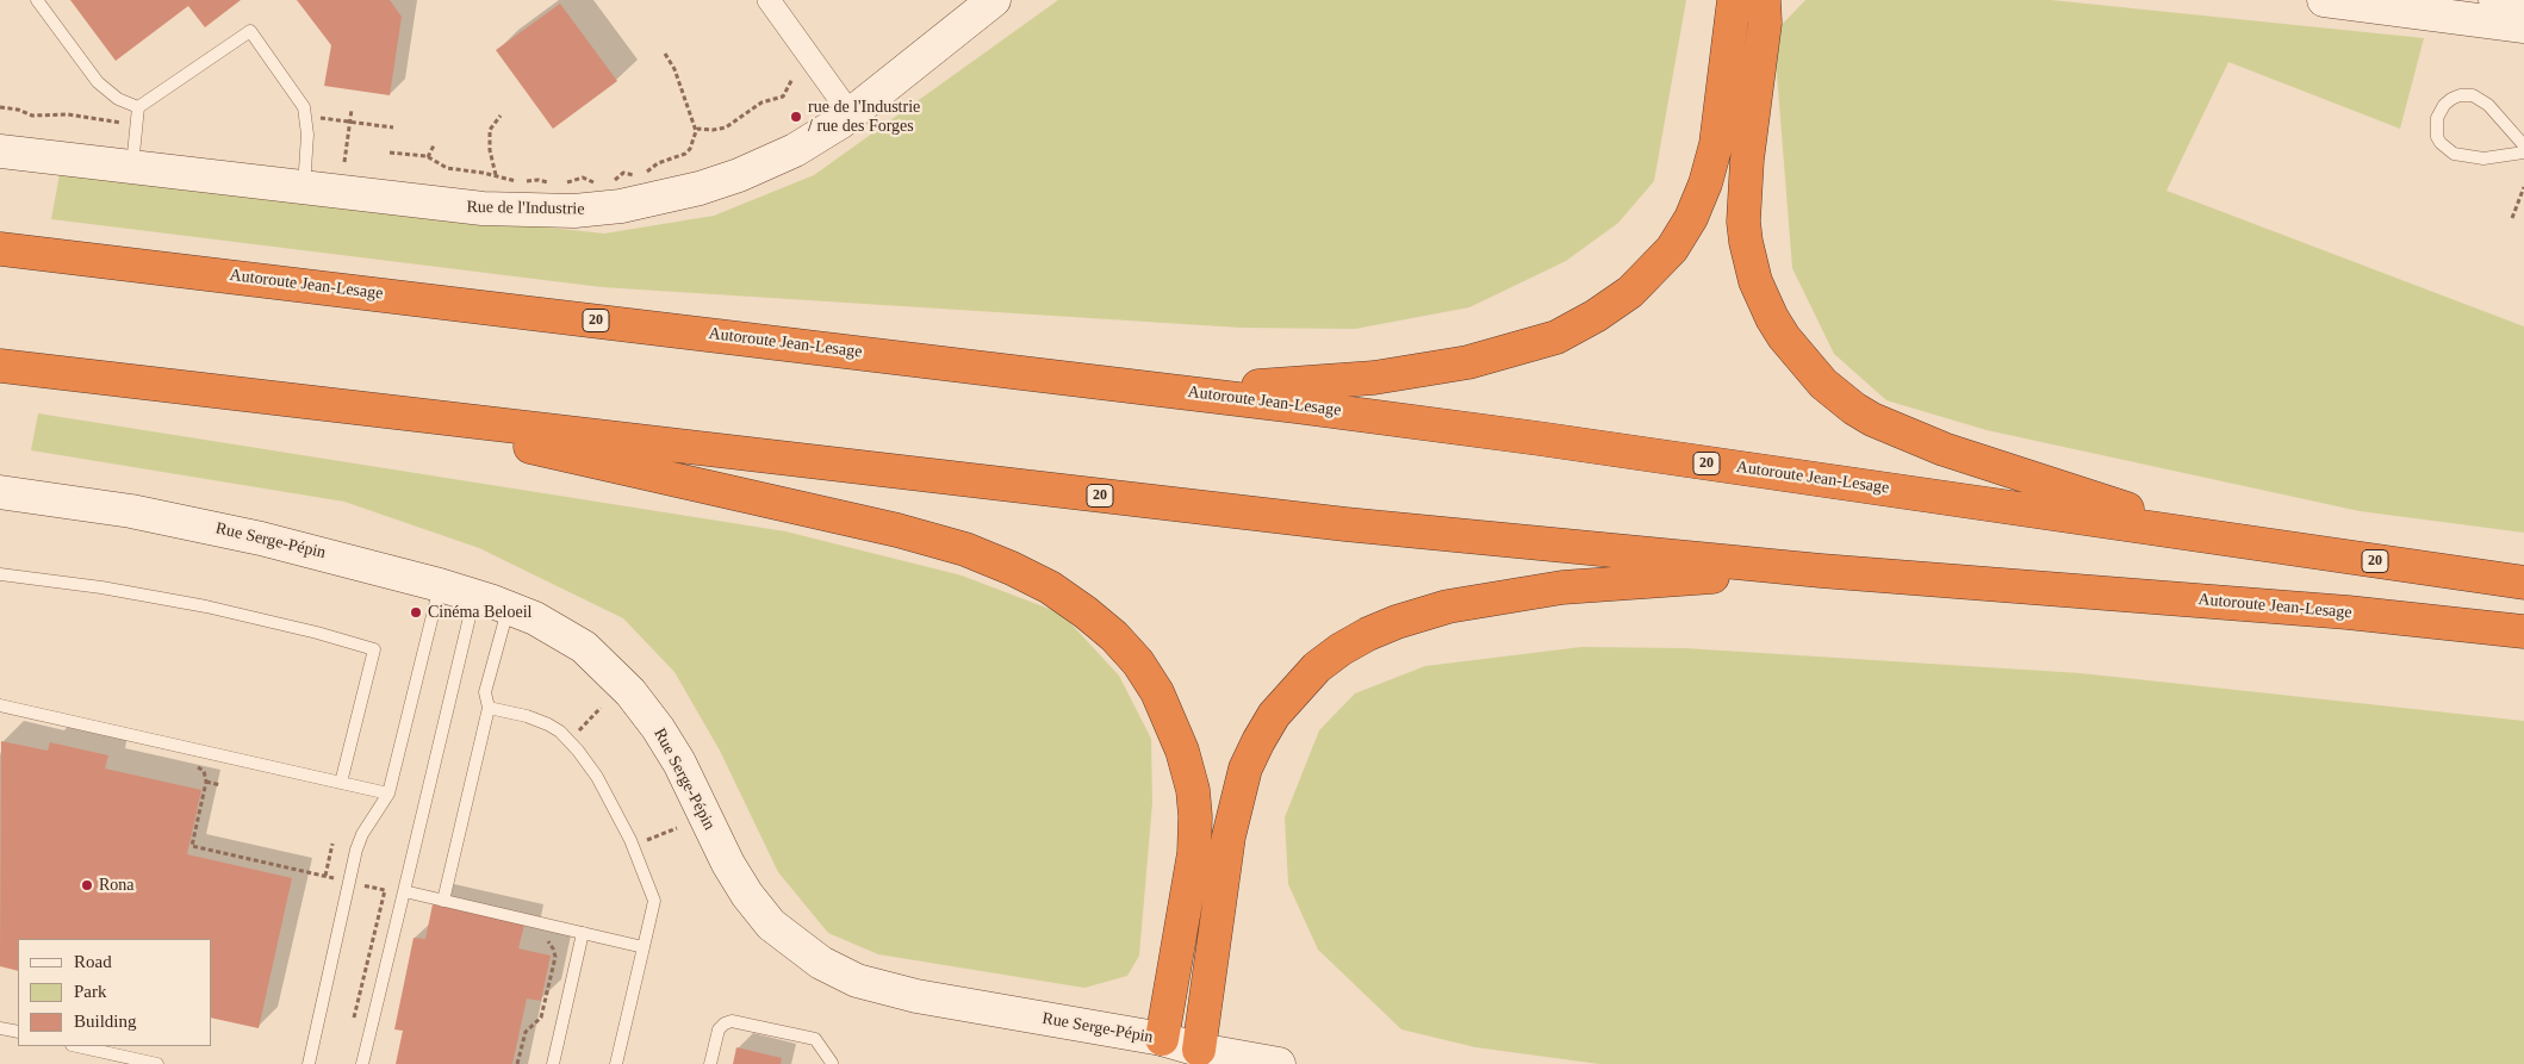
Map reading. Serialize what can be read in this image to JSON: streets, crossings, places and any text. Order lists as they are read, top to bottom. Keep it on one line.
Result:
{"streets":{"highway":["Autoroute Jean-Lesage","20"],"street":["Rue de l'Industrie","Rue Serge-Pépin"]},"places":["rue de l'Industrie / rue des Forges","Cinéma Beloeil","Rona"],"legend":["Road","Park","Building"]}
